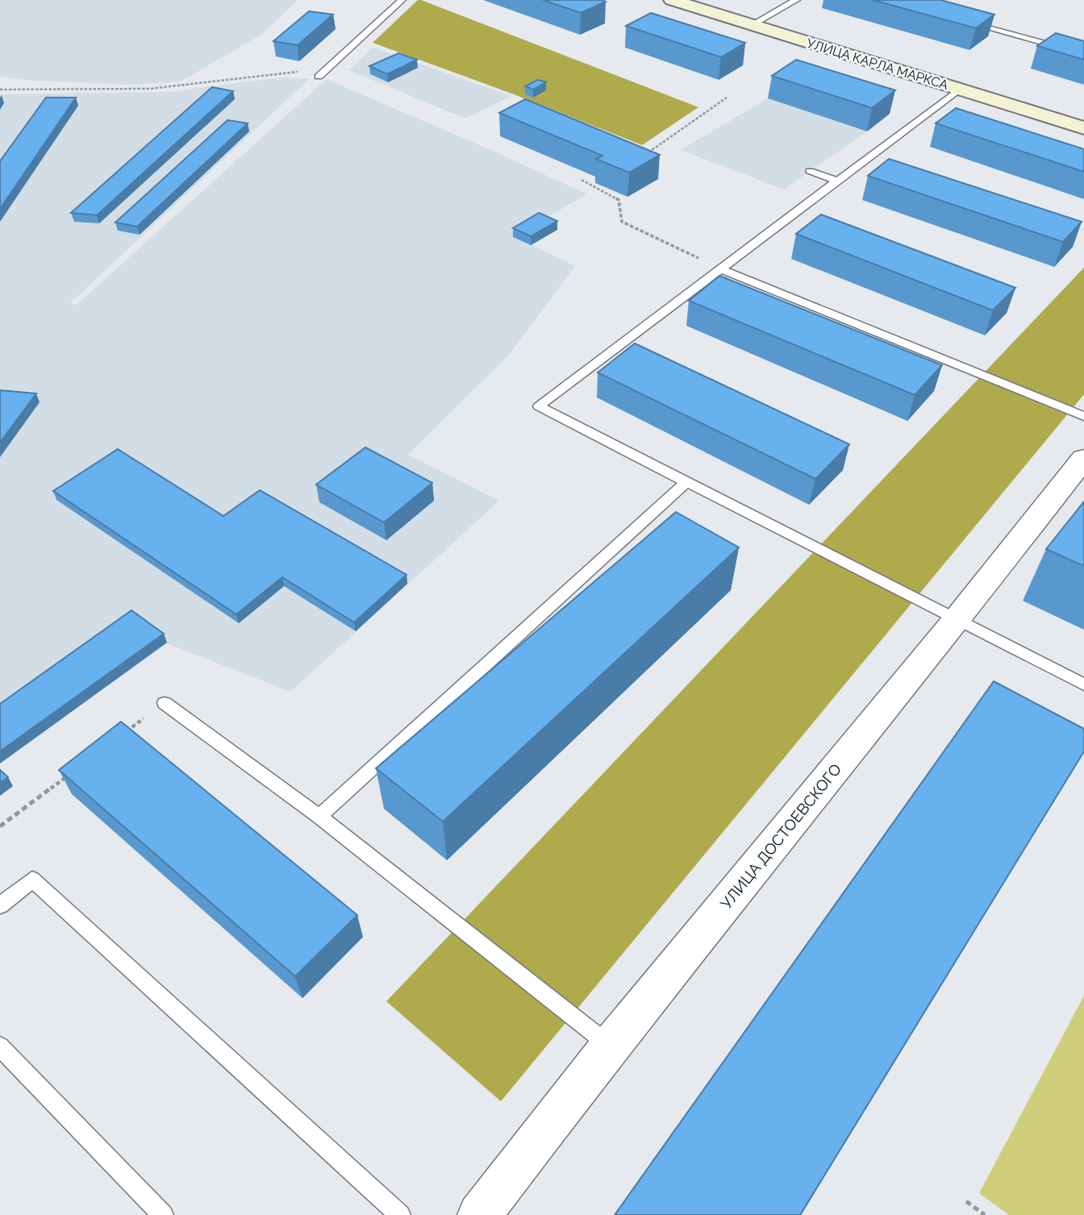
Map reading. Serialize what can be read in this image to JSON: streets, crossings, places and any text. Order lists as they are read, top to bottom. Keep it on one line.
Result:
{"streets":{"main road":["УЛИЦА КАРЛА МАРКСА"],"street":["УЛИЦА ДОСТОЕВСКОГО"]}}
